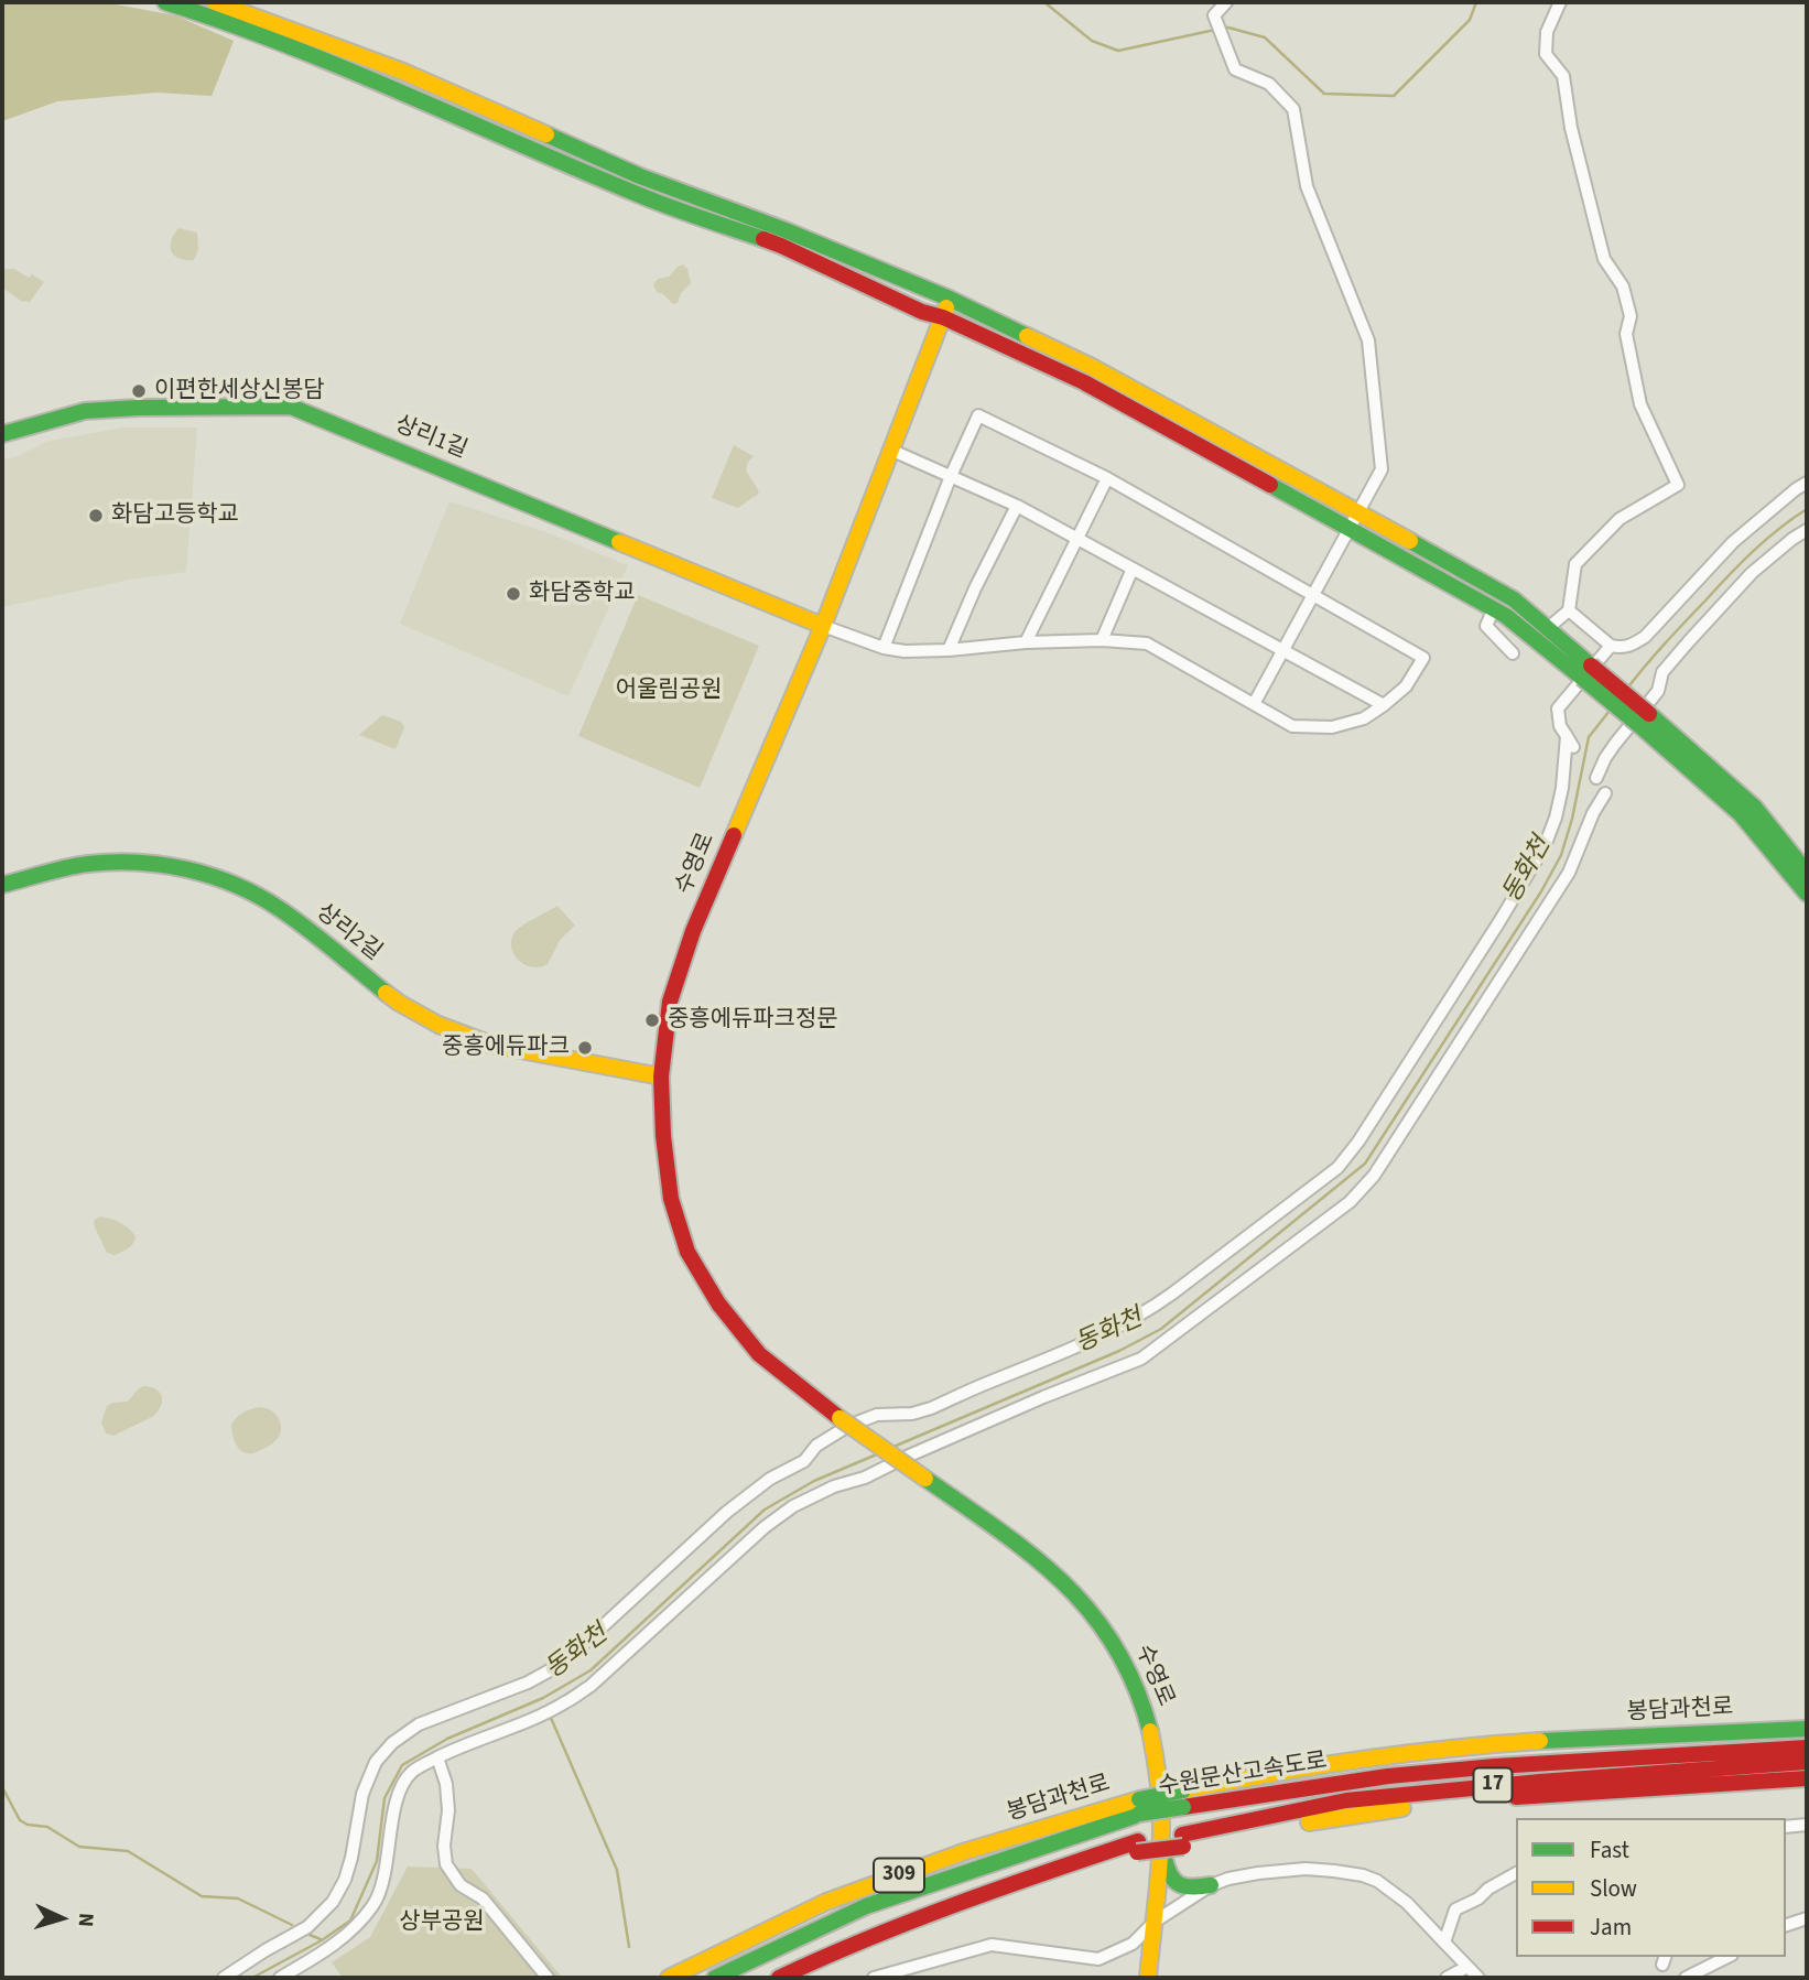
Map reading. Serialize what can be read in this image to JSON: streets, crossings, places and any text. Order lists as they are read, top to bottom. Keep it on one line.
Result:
{"streets":{"main road":["상리1길","수영로","상리2길","봉담과천로","수원문산고속도로","17","309"]},"crossings":[["상리1길","수영로"],["수영로","상리2길"],["봉담과천로","수원문산고속도로"],["수원문산고속도로","309"]],"water":["동화천"],"parks":["어울림공원","상부공원"],"places":["이편한세상신봉담","화담고등학교","화담중학교","중흥에듀파크정문","중흥에듀파크"],"legend":["Fast","Slow","Jam"],"north":"right"}
